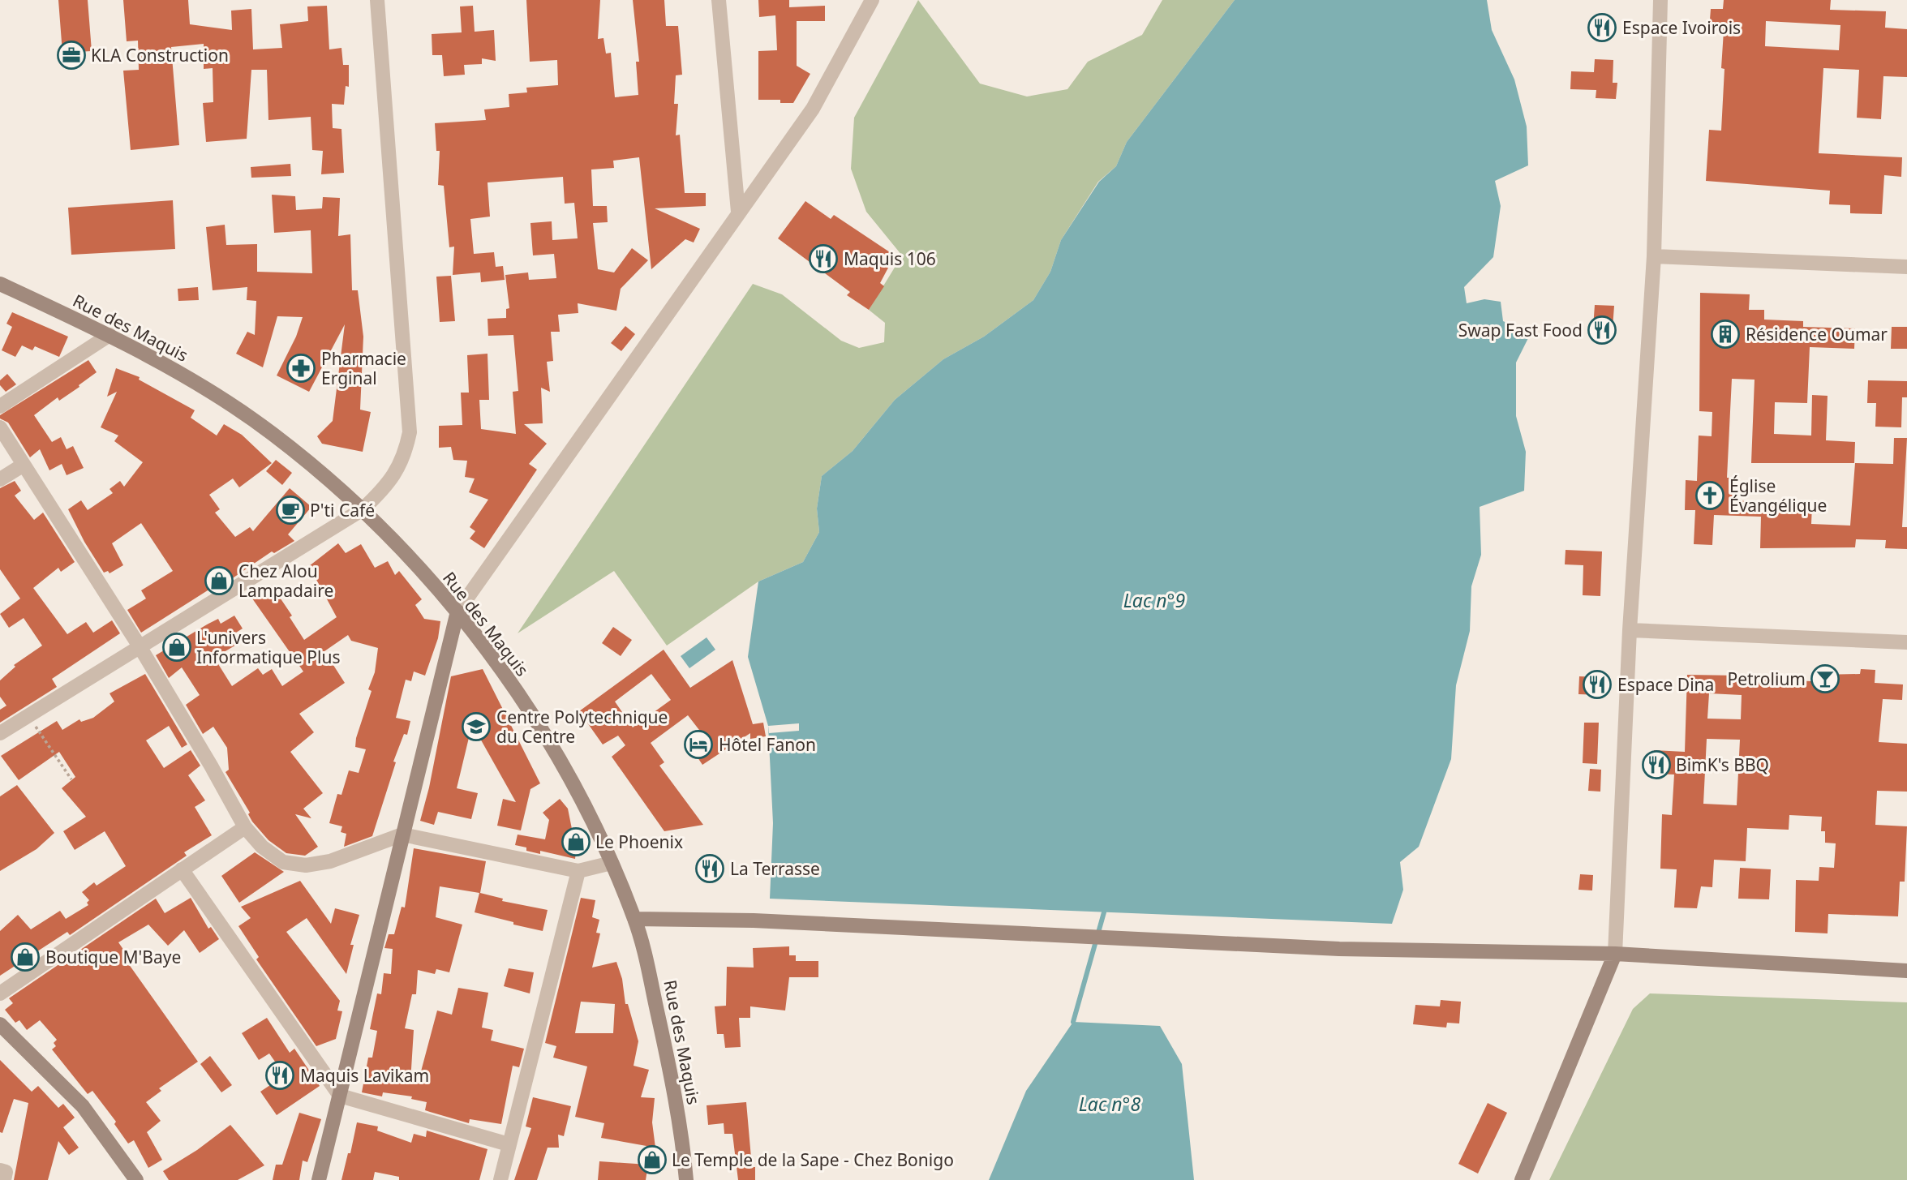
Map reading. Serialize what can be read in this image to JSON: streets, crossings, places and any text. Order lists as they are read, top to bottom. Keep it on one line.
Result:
{"streets":{"street":["Rue des Maquis"]},"water":["Lac n°9","Lac n°8"],"places":{"restaurant":["Espace Ivoirois","Maquis 106","Swap Fast Food","Espace Dina","BimK's BBQ","La Terrasse","Maquis Lavikam"],"office":["KLA Construction"],"building":["Résidence Oumar"],"pharmacy":["Pharmacie Erginal"],"church":["Église Évangélique"],"cafe":["P'ti Café"],"shop":["Chez Alou Lampadaire","L'univers Informatique Plus","Le Phoenix","Boutique M'Baye","Le Temple de la Sape - Chez Bonigo"],"bar":["Petrolium"],"school or university":["Centre Polytechnique du Centre"],"hotel":["Hôtel Fanon"]}}
